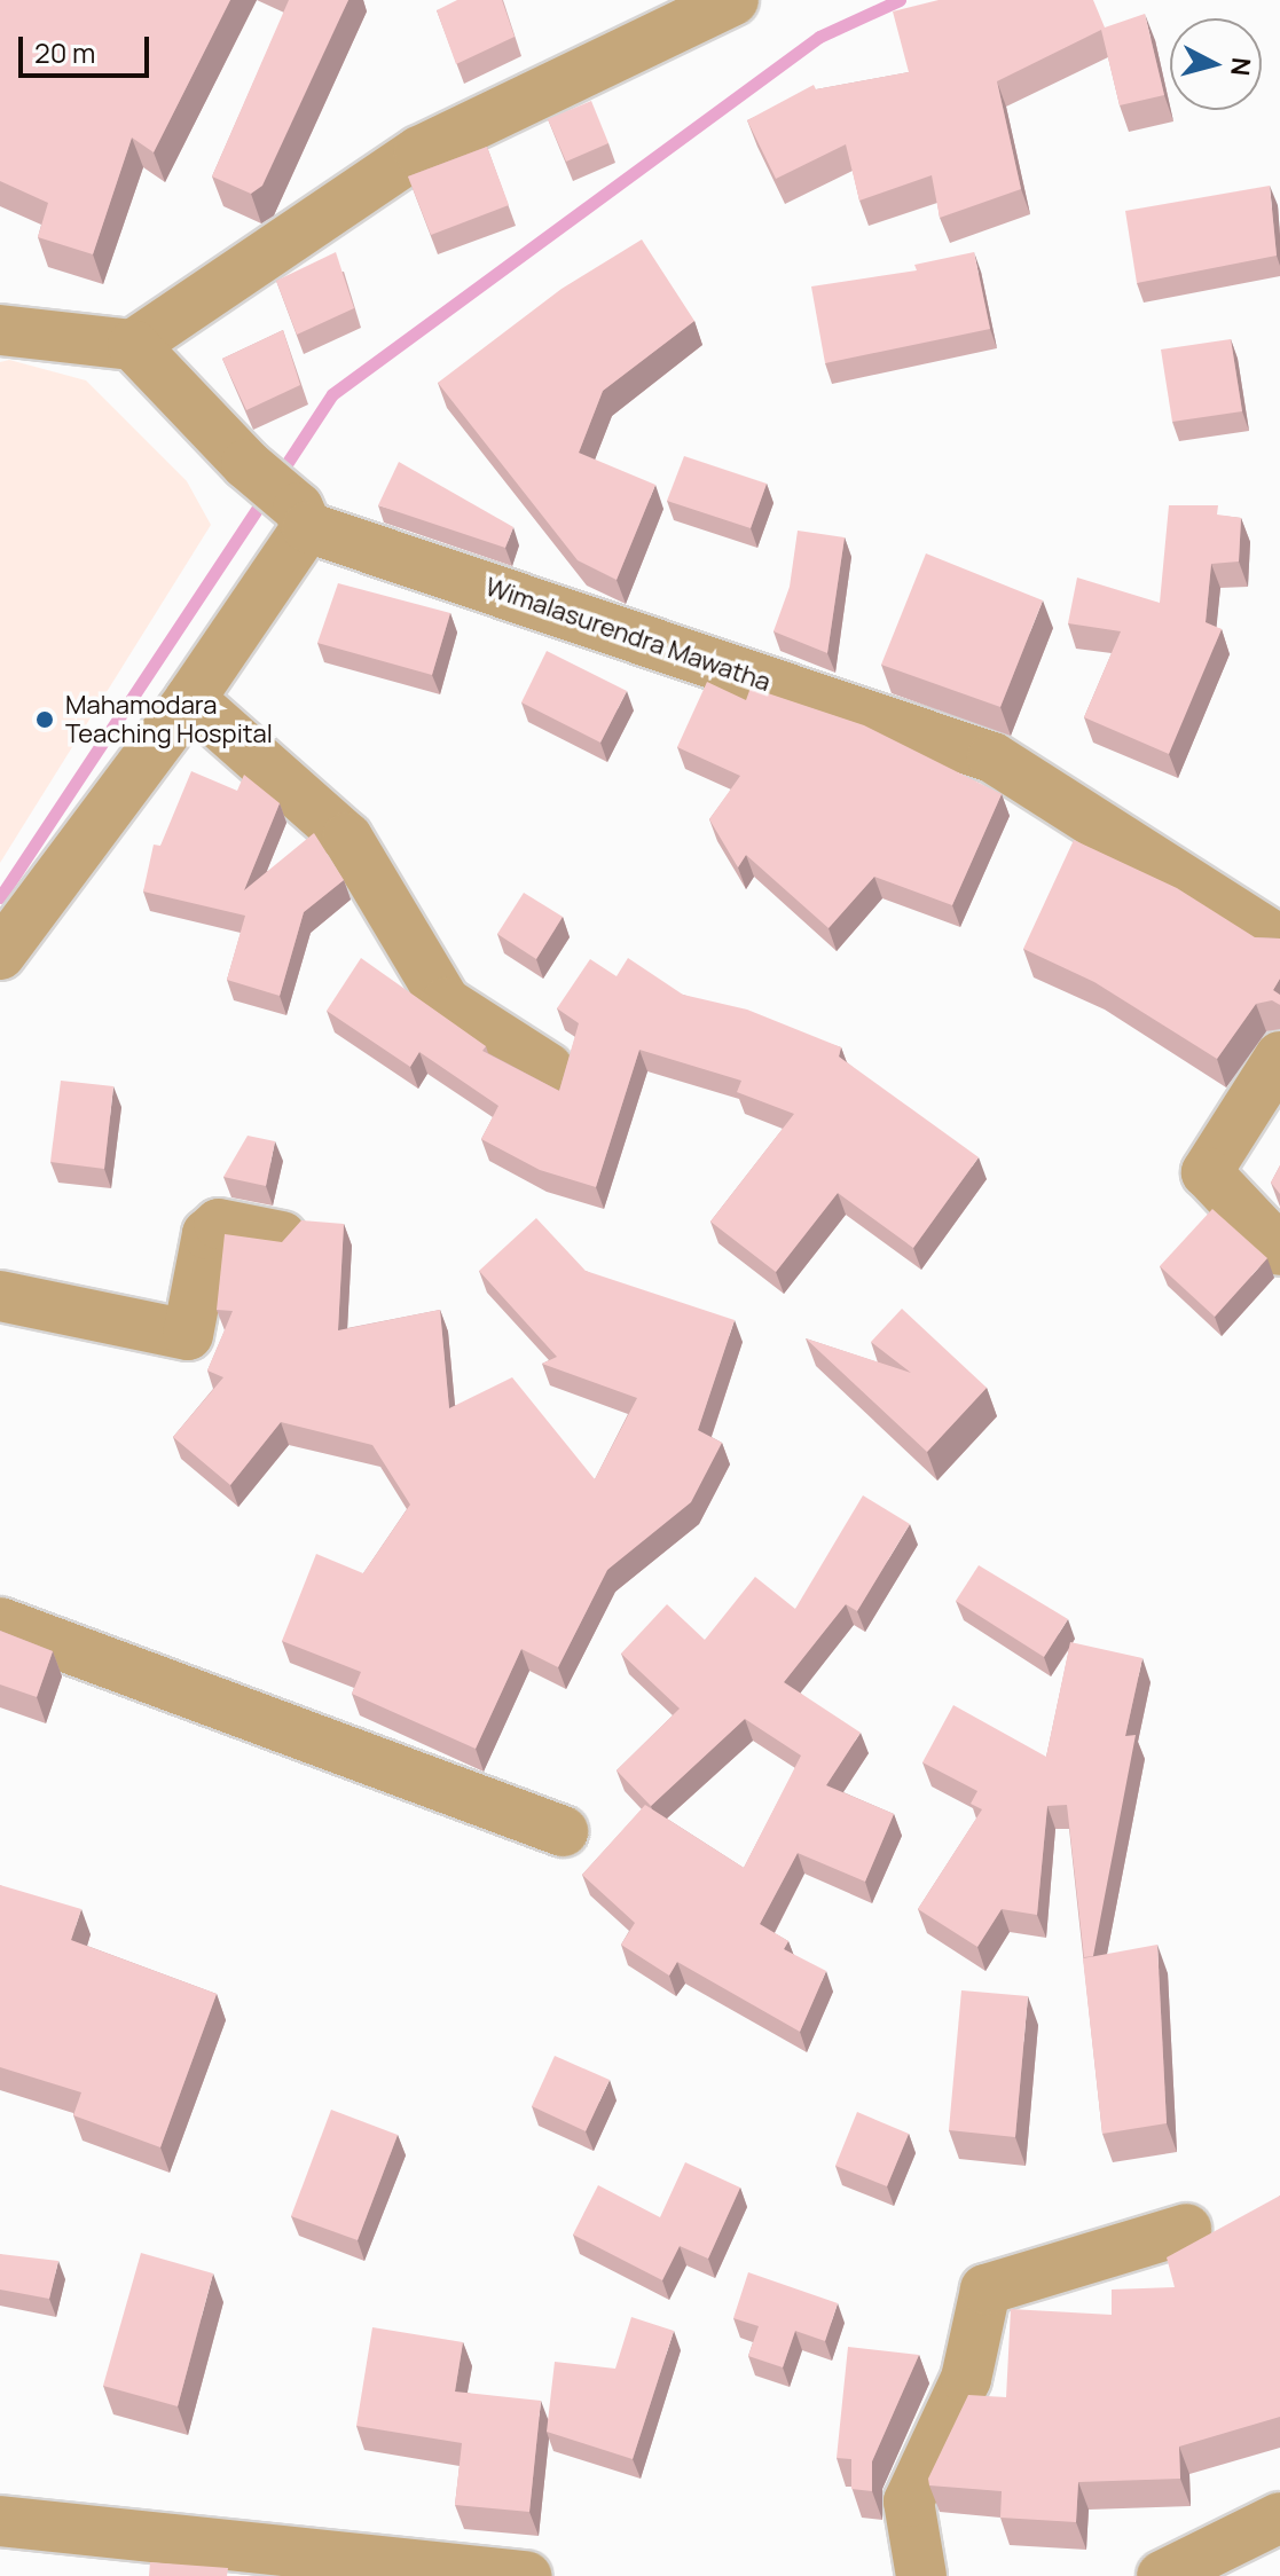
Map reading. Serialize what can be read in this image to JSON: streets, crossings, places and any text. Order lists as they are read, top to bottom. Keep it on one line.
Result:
{"streets":{"street":["Wimalasurendra Mawatha"]},"places":["Mahamodara Teaching Hospital"],"scale_bar":"20 m","north":"right"}
